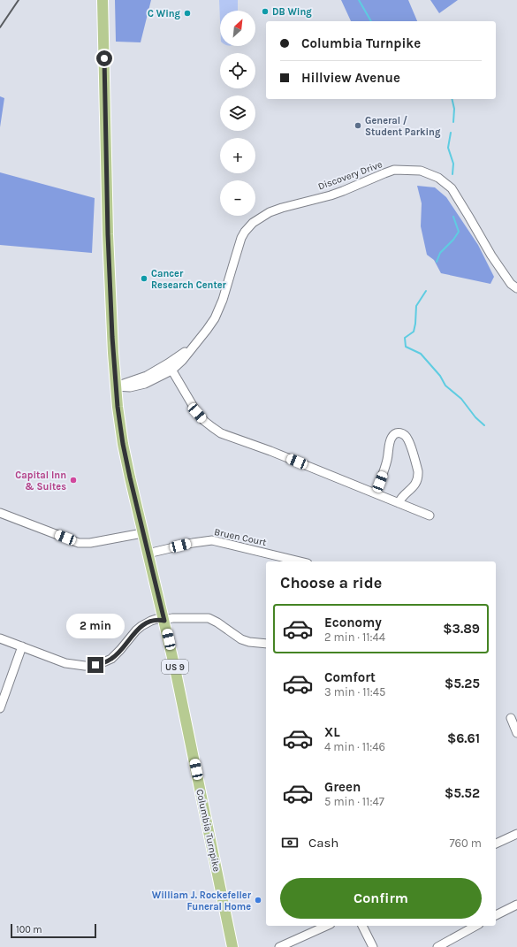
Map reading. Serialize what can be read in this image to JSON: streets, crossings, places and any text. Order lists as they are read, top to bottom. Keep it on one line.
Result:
{"streets":{"main road":["US 9","Columbia Turnpike"],"street":["Discovery Drive","Bruen Court"]},"crossings":[["Discovery Drive","Columbia Turnpike"],["Bruen Court","Columbia Turnpike"]],"places":["DB Wing","C Wing","General / Student Parking","Cancer Research Center","Capital Inn & Suites","William J. Rockefeller Funeral Home"],"scale_bar":"100 m","north":"top right","page":{"map_buttons":["+","−"],"banner":["Columbia Turnpike","Hillview Avenue"],"heading":"Choose a ride","list":[{"name":"Economy","note":"2 min · 11:44","value":"$3.89"},{"name":"Comfort","note":"3 min · 11:45","value":"$5.25"},{"name":"XL","note":"4 min · 11:46","value":"$6.61"},{"name":"Green","note":"5 min · 11:47","value":"$5.52"}],"bubble":"2 min","pay":["Cash","760 m"],"buttons":"Confirm","scale":"100 m"}}
